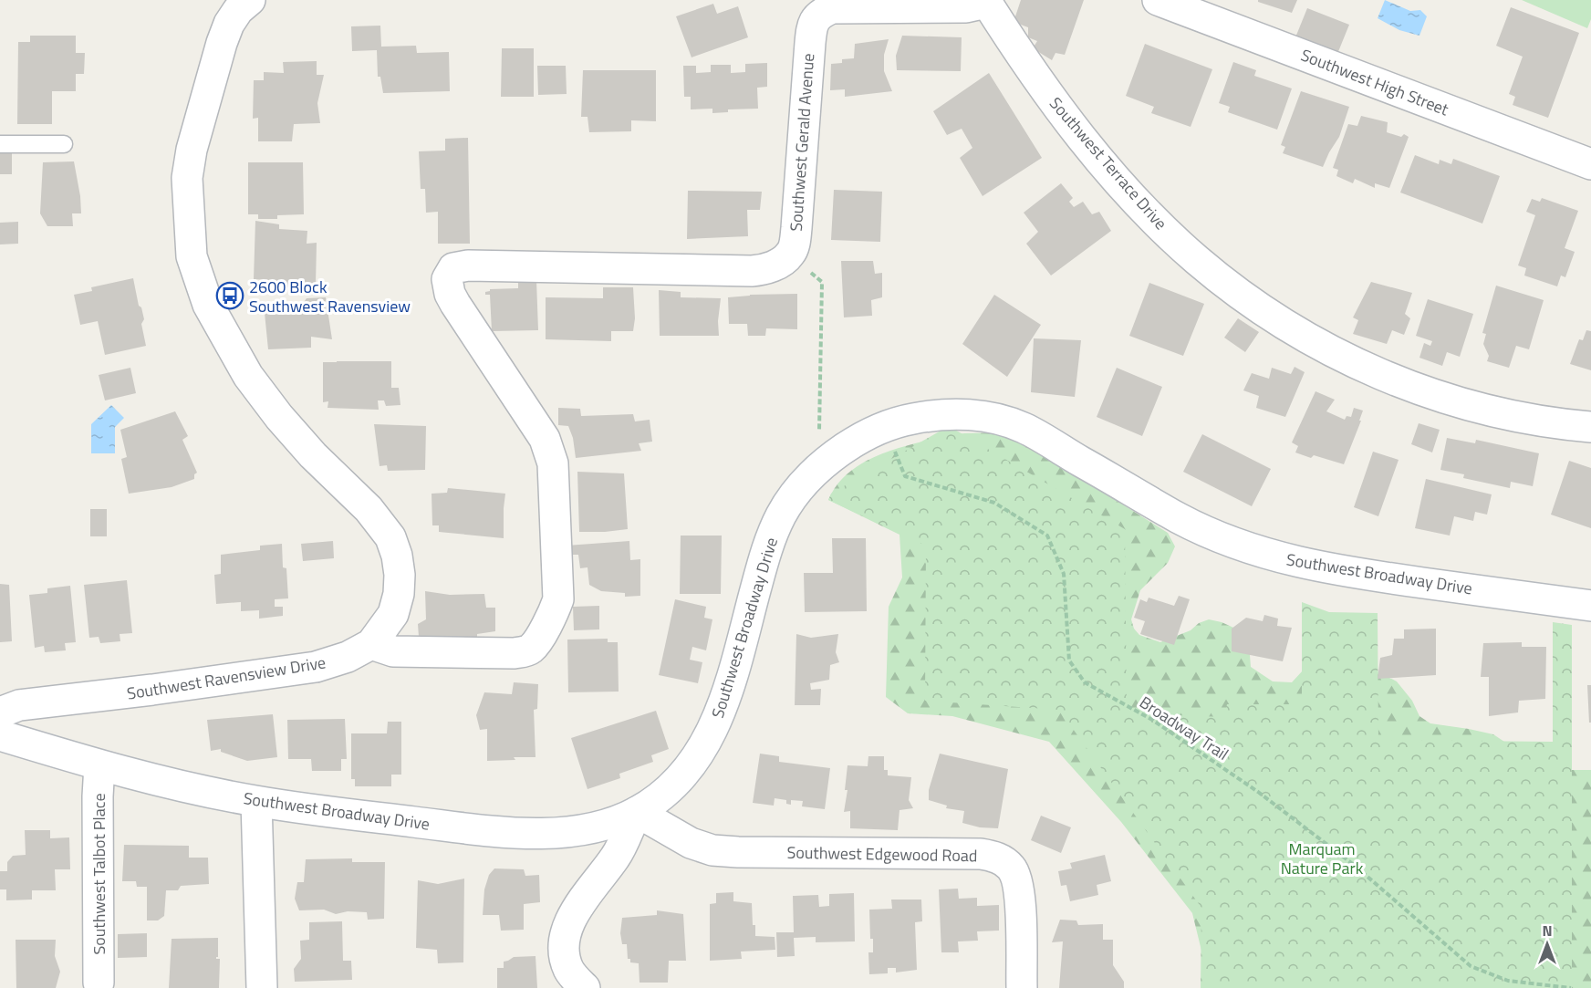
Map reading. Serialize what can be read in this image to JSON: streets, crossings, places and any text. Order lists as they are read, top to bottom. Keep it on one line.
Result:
{"streets":{"street":["Southwest High Street","Southwest Gerald Avenue","Southwest Terrace Drive","Southwest Broadway Drive","Southwest Ravensview Drive","Southwest Edgewood Road","Southwest Talbot Place"],"path":["Broadway Trail"]},"crossings":[["Southwest Gerald Avenue","Southwest Terrace Drive"],["Southwest Gerald Avenue","Southwest Ravensview Drive"],["Southwest Broadway Drive","Broadway Trail"],["Southwest Broadway Drive","Southwest Edgewood Road"],["Southwest Broadway Drive","Southwest Talbot Place"]],"parks":["Marquam Nature Park"],"places":{"bus stop":["2600 Block Southwest Ravensview"]},"north":"top"}
